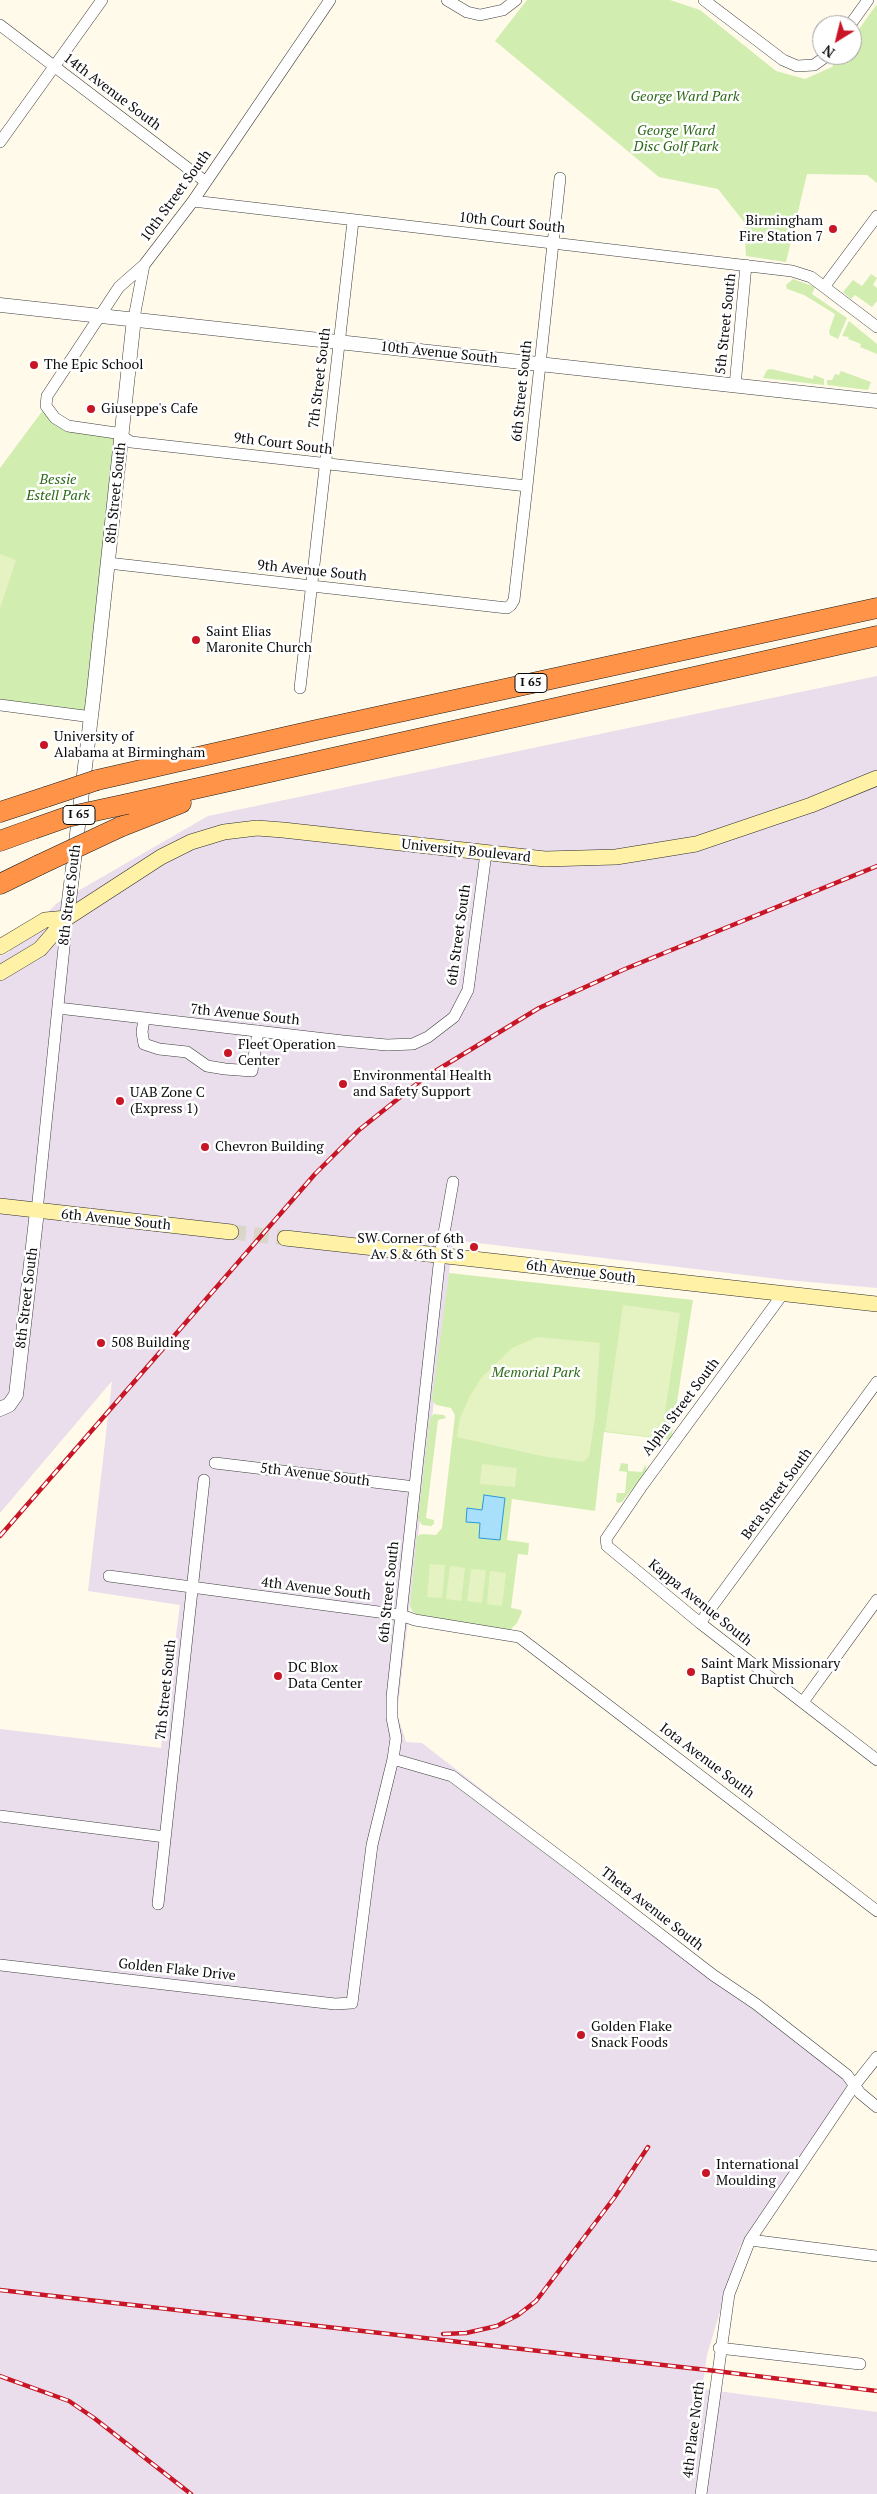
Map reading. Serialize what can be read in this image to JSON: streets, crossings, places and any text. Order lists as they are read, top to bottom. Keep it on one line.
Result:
{"streets":{"highway":["I 65"],"main road":["University Boulevard","6th Avenue South"],"street":["14th Avenue South","10th Street South","10th Court South","5th Street South","10th Avenue South","7th Street South","6th Street South","9th Court South","8th Street South","9th Avenue South","7th Avenue South","Alpha Street South","5th Avenue South","Beta Street South","4th Avenue South","Kappa Avenue South","Iota Avenue South","Theta Avenue South","Golden Flake Drive","4th Place North"]},"crossings":[["14th Avenue South","10th Street South"],["10th Street South","10th Court South"],["10th Street South","10th Avenue South"],["10th Street South","9th Court South"],["10th Street South","8th Street South"],["10th Court South","5th Street South"],["10th Court South","7th Street South"],["10th Court South","6th Street South"],["5th Street South","10th Avenue South"],["10th Avenue South","7th Street South"],["10th Avenue South","6th Street South"],["10th Avenue South","8th Street South"],["7th Street South","9th Court South"],["7th Street South","9th Avenue South"],["7th Street South","4th Avenue South"],["6th Street South","9th Court South"],["6th Street South","9th Avenue South"],["6th Street South","University Boulevard"],["6th Street South","7th Avenue South"],["6th Street South","6th Avenue South"],["6th Street South","5th Avenue South"],["6th Street South","4th Avenue South"],["6th Street South","Theta Avenue South"],["6th Street South","Golden Flake Drive"],["9th Court South","8th Street South"],["8th Street South","9th Avenue South"],["8th Street South","University Boulevard"],["8th Street South","7th Avenue South"],["8th Street South","6th Avenue South"],["6th Avenue South","Alpha Street South"],["Alpha Street South","Kappa Avenue South"],["Beta Street South","Kappa Avenue South"],["4th Avenue South","Iota Avenue South"],["Theta Avenue South","4th Place North"]],"parks":["George Ward Park","George Ward Disc Golf Park","Bessie Estell Park","Memorial Park"],"places":["Birmingham Fire Station 7","The Epic School","Giuseppe's Cafe","Saint Elias Maronite Church","University of Alabama at Birmingham","Fleet Operation Center","Environmental Health and Safety Support","UAB Zone C (Express 1)","Chevron Building","SW Corner of 6th Av S & 6th St S","508 Building","Saint Mark Missionary Baptist Church","DC Blox Data Center","Golden Flake Snack Foods","International Moulding"],"north":"bottom left"}
